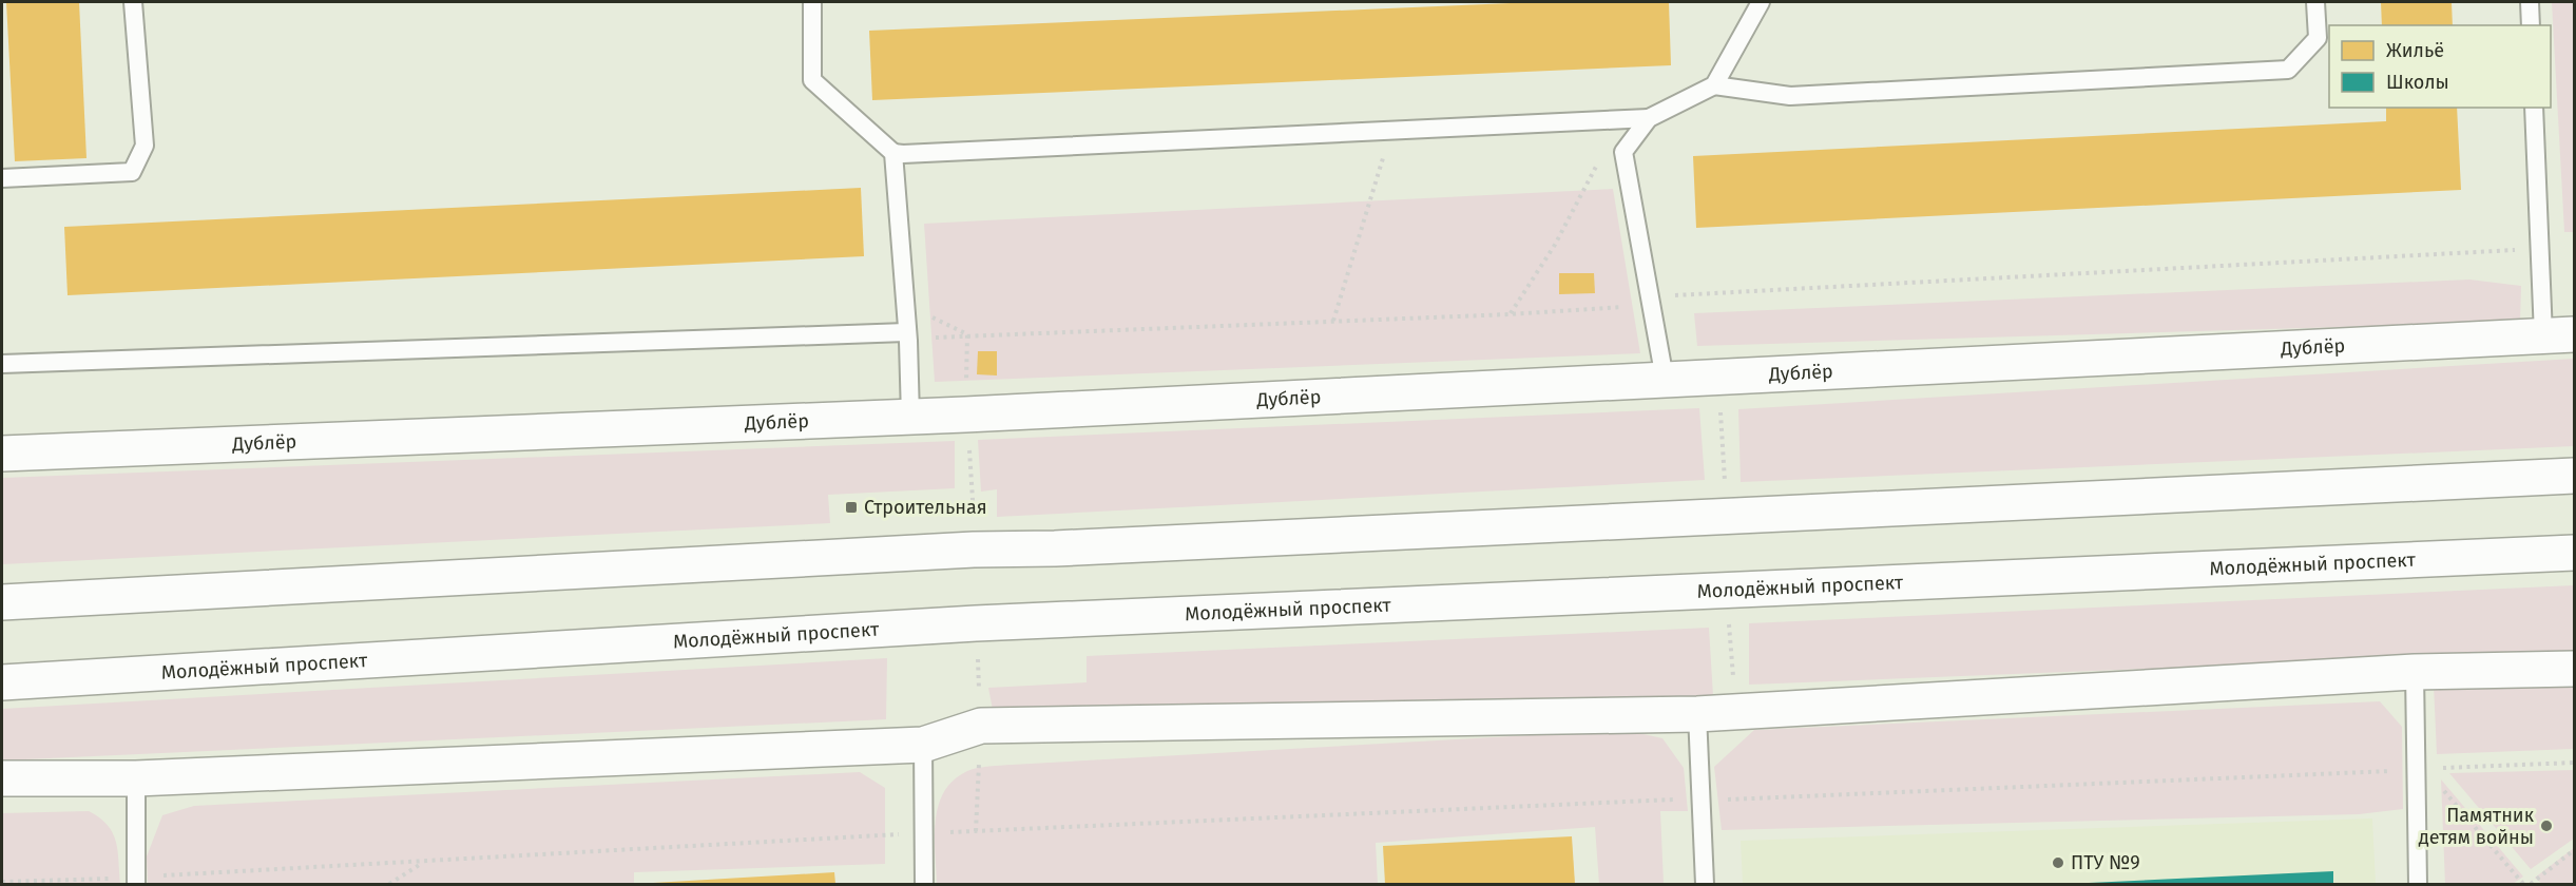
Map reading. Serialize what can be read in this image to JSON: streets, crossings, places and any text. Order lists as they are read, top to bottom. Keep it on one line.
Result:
{"streets":{"street":["Дублёр","Молодёжный проспект"]},"places":{"transit":["Строительная"],"other":["Памятник детям войны","ПТУ №9"]},"legend":["Жильё","Школы"]}
